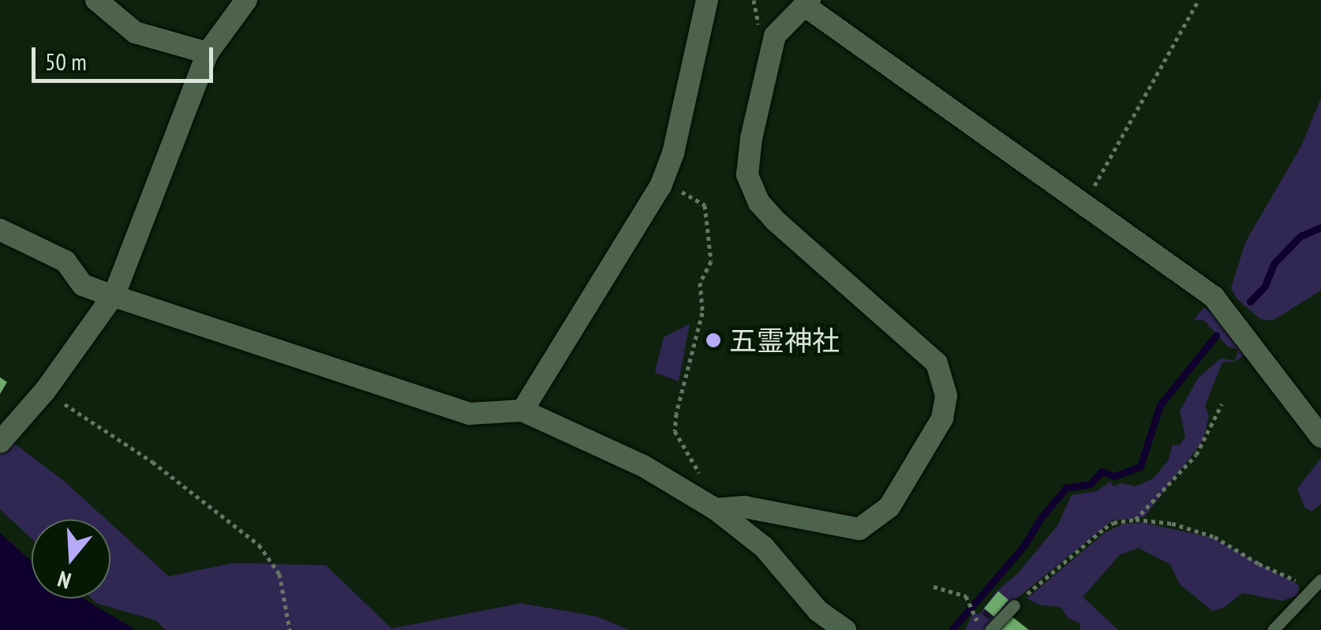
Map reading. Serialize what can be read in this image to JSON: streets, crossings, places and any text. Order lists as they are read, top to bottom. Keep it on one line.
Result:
{"places":["五霊神社"],"scale_bar":"50 m","north":"bottom"}
